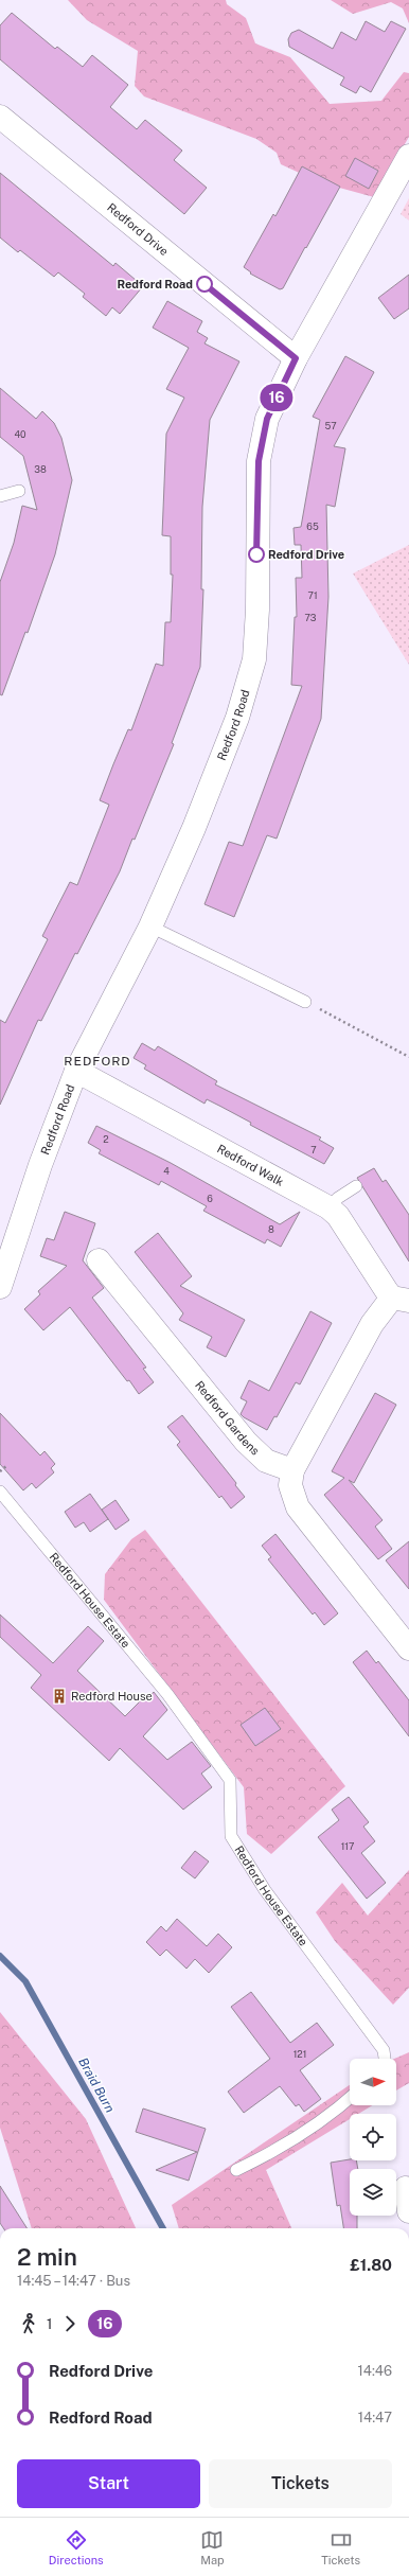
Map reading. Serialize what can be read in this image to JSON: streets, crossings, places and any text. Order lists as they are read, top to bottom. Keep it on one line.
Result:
{"streets":{"street":["Redford Drive","Redford Road","Redford Walk","Redford Gardens"],"lane":["Redford House Estate"]},"crossings":[["Redford Drive","Redford Road"],["Redford Road","Redford Walk"],["Redford Walk","Redford Gardens"]],"districts":["REDFORD"],"water":["Braid Burn"],"places":{"other":["Redford Road","Redford Drive"],"building":["Redford House"]},"lines":["bus line 16"],"house_numbers":["57","40","38","65","71","73","2","7","4","6","8","117","121"],"north":"right","page":{"on_map":"16","heading":["2 min","14:45 – 14:47 · Bus","£1.80"],"legs":["1","16"],"list":[{"name":"Redford Drive","value":"14:46"},{"name":"Redford Road","value":"14:47"}],"buttons":["Start","Tickets"],"tabs":["Directions","Map","Tickets"]}}
